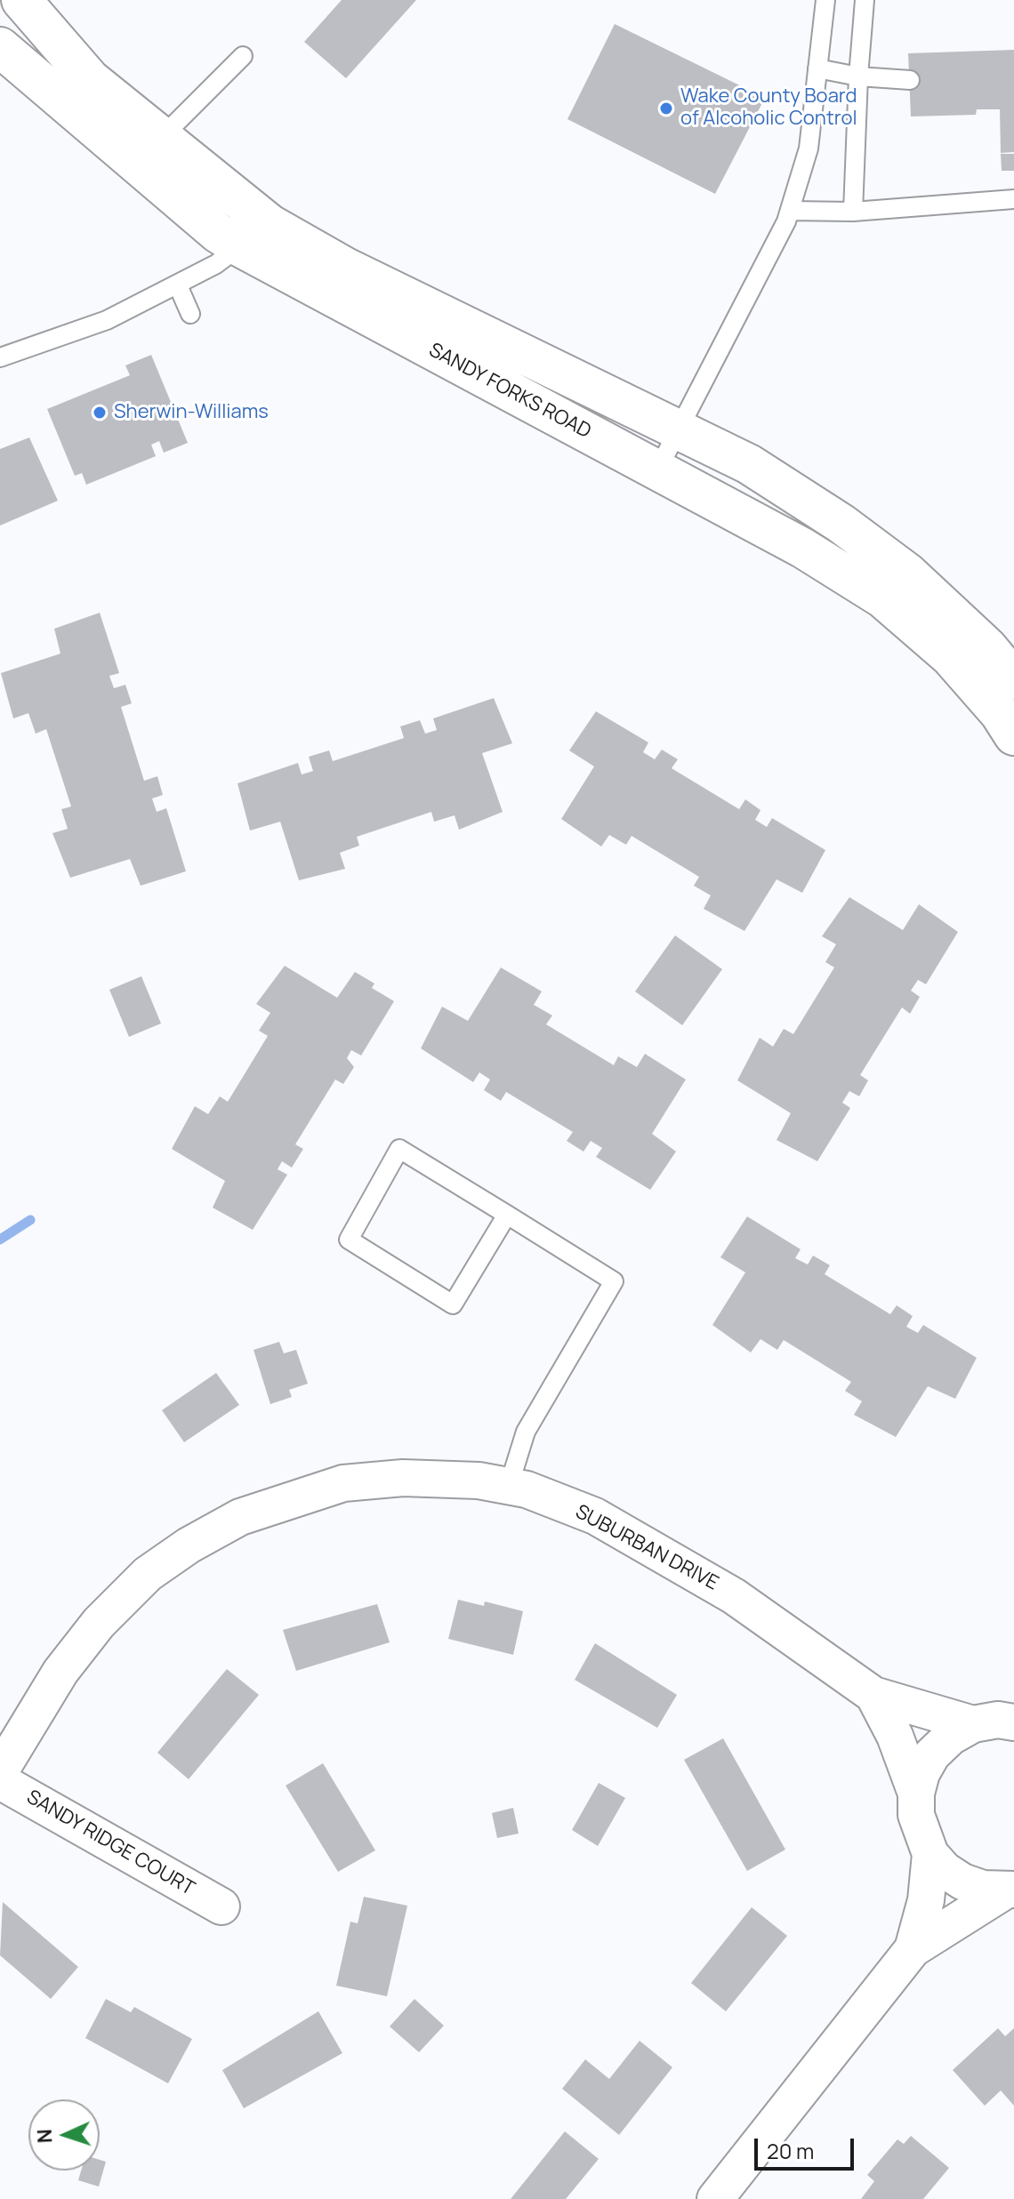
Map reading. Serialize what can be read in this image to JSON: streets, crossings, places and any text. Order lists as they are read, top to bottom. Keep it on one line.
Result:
{"streets":{"street":["SANDY FORKS ROAD","SUBURBAN DRIVE","SANDY RIDGE COURT"]},"places":["Wake County Board of Alcoholic Control","Sherwin-Williams"],"scale_bar":"20 m","north":"left"}
